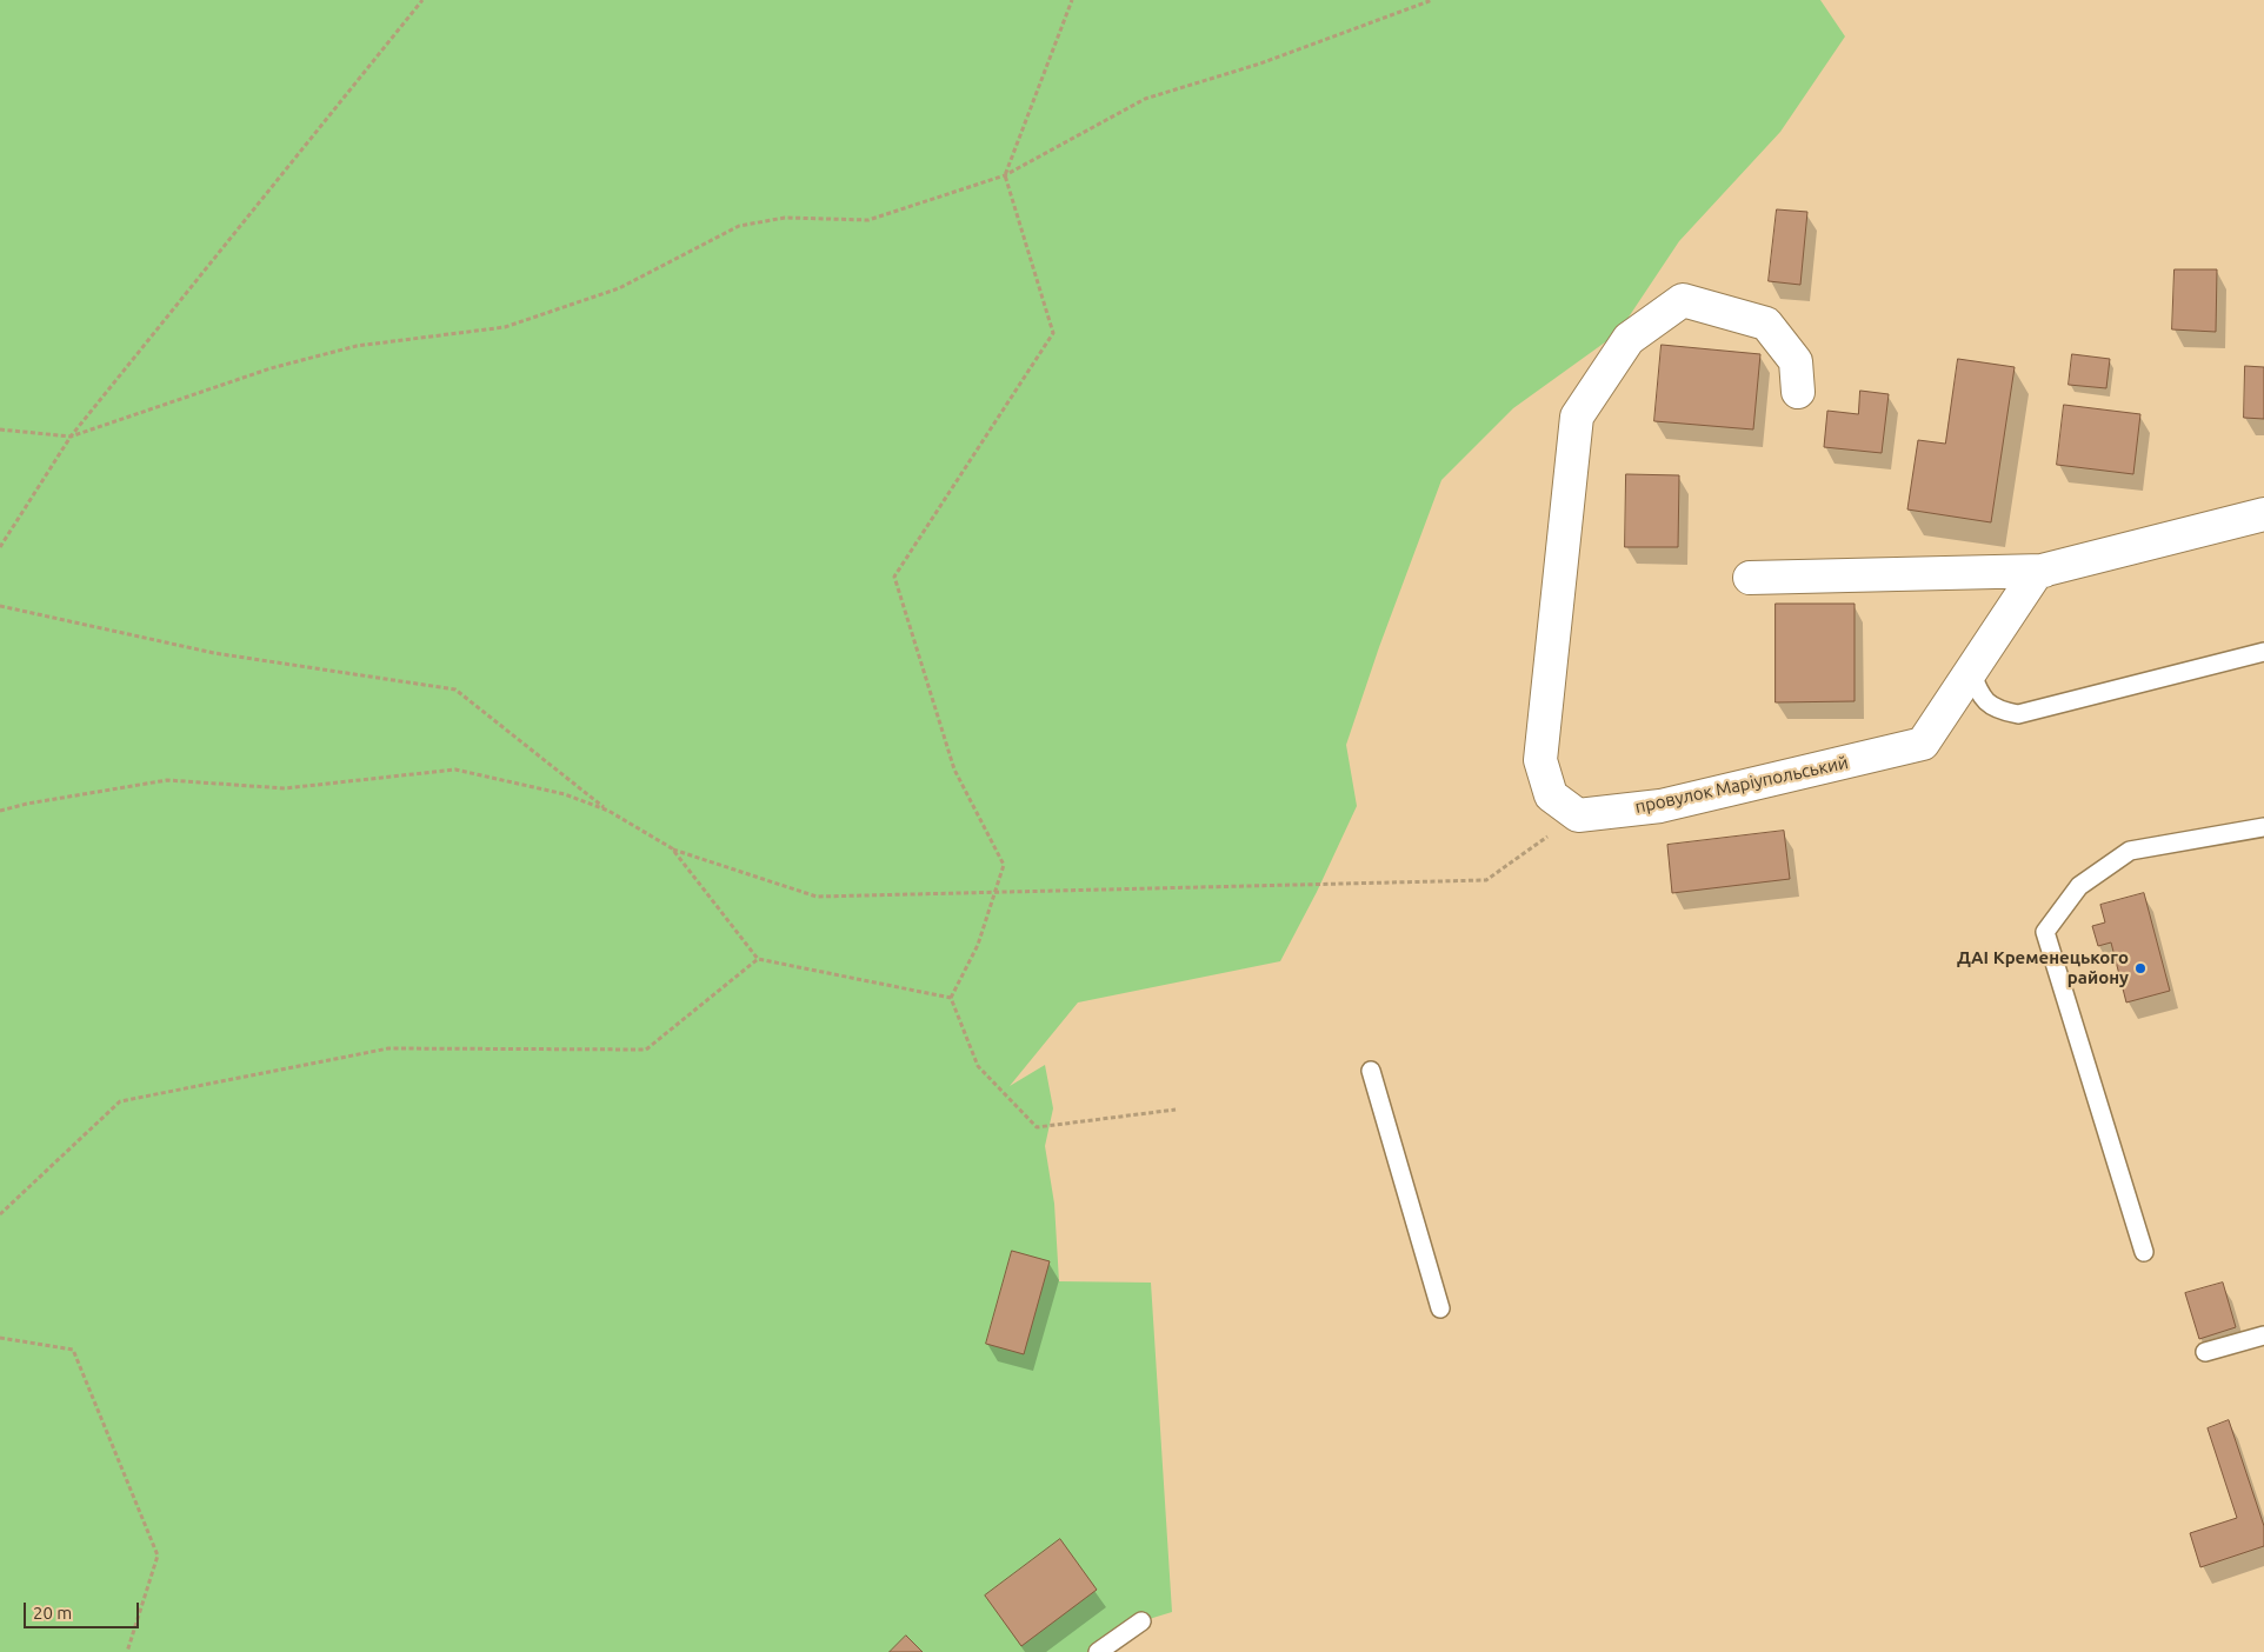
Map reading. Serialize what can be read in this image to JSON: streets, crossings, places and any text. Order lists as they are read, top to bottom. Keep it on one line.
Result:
{"streets":{"street":["провулок Маріупольський"]},"places":["ДАІ Кременецького району"],"scale_bar":"20 m"}
